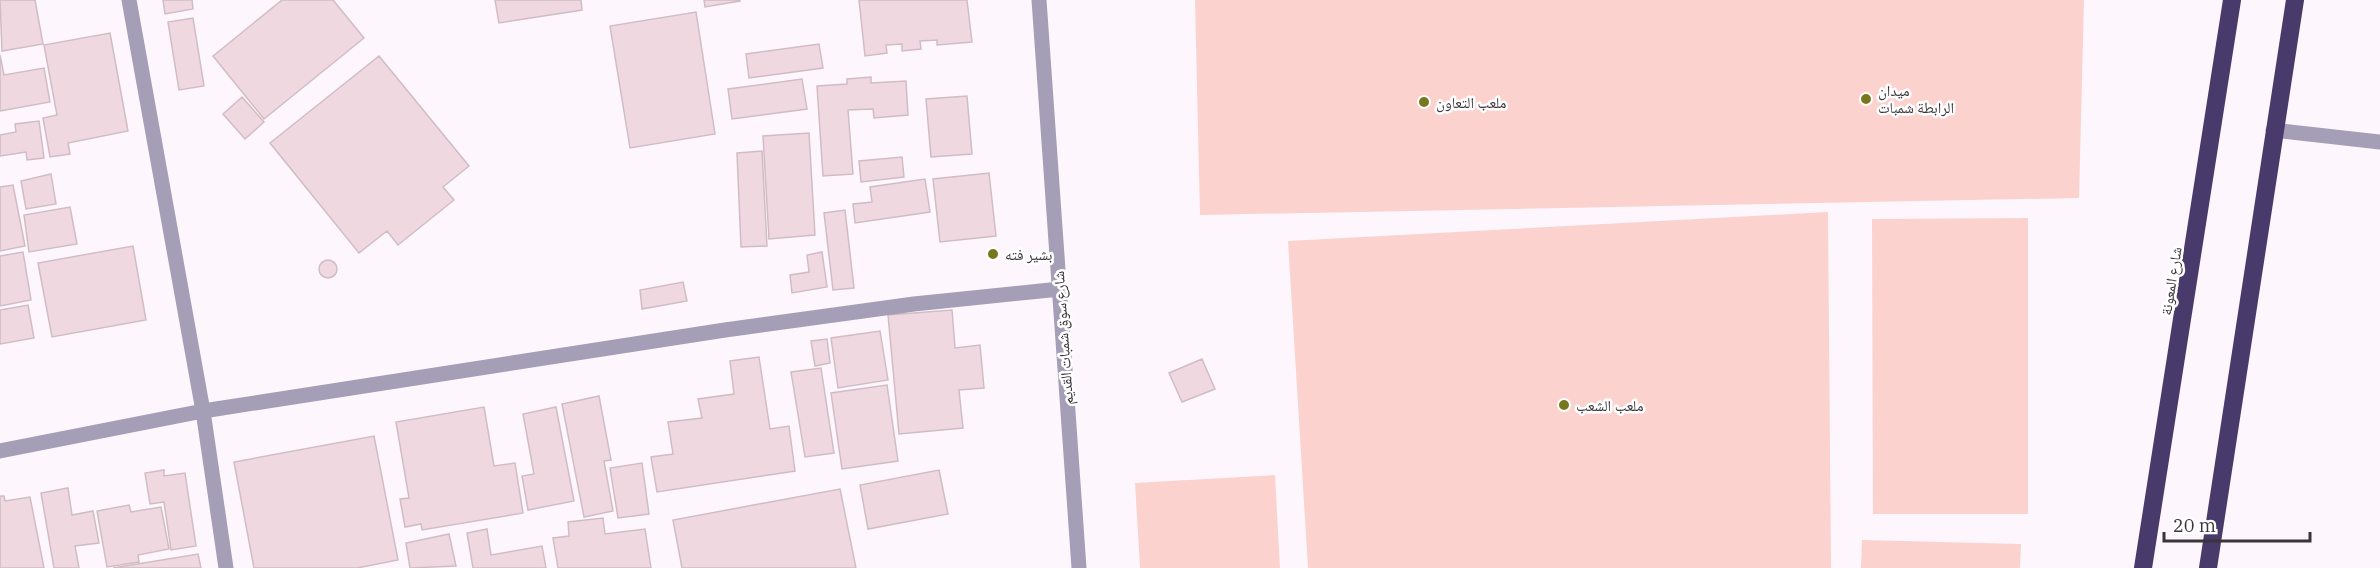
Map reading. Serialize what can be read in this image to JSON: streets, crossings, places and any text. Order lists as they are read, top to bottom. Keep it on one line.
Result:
{"streets":{"highway":["شارع المعونة"],"street":["شارع سوق شمبات القديم"]},"places":["ميدان الرابطة شمبات","ملعب التعاون","بشير فته","ملعب الشعب"],"scale_bar":"20 m"}
